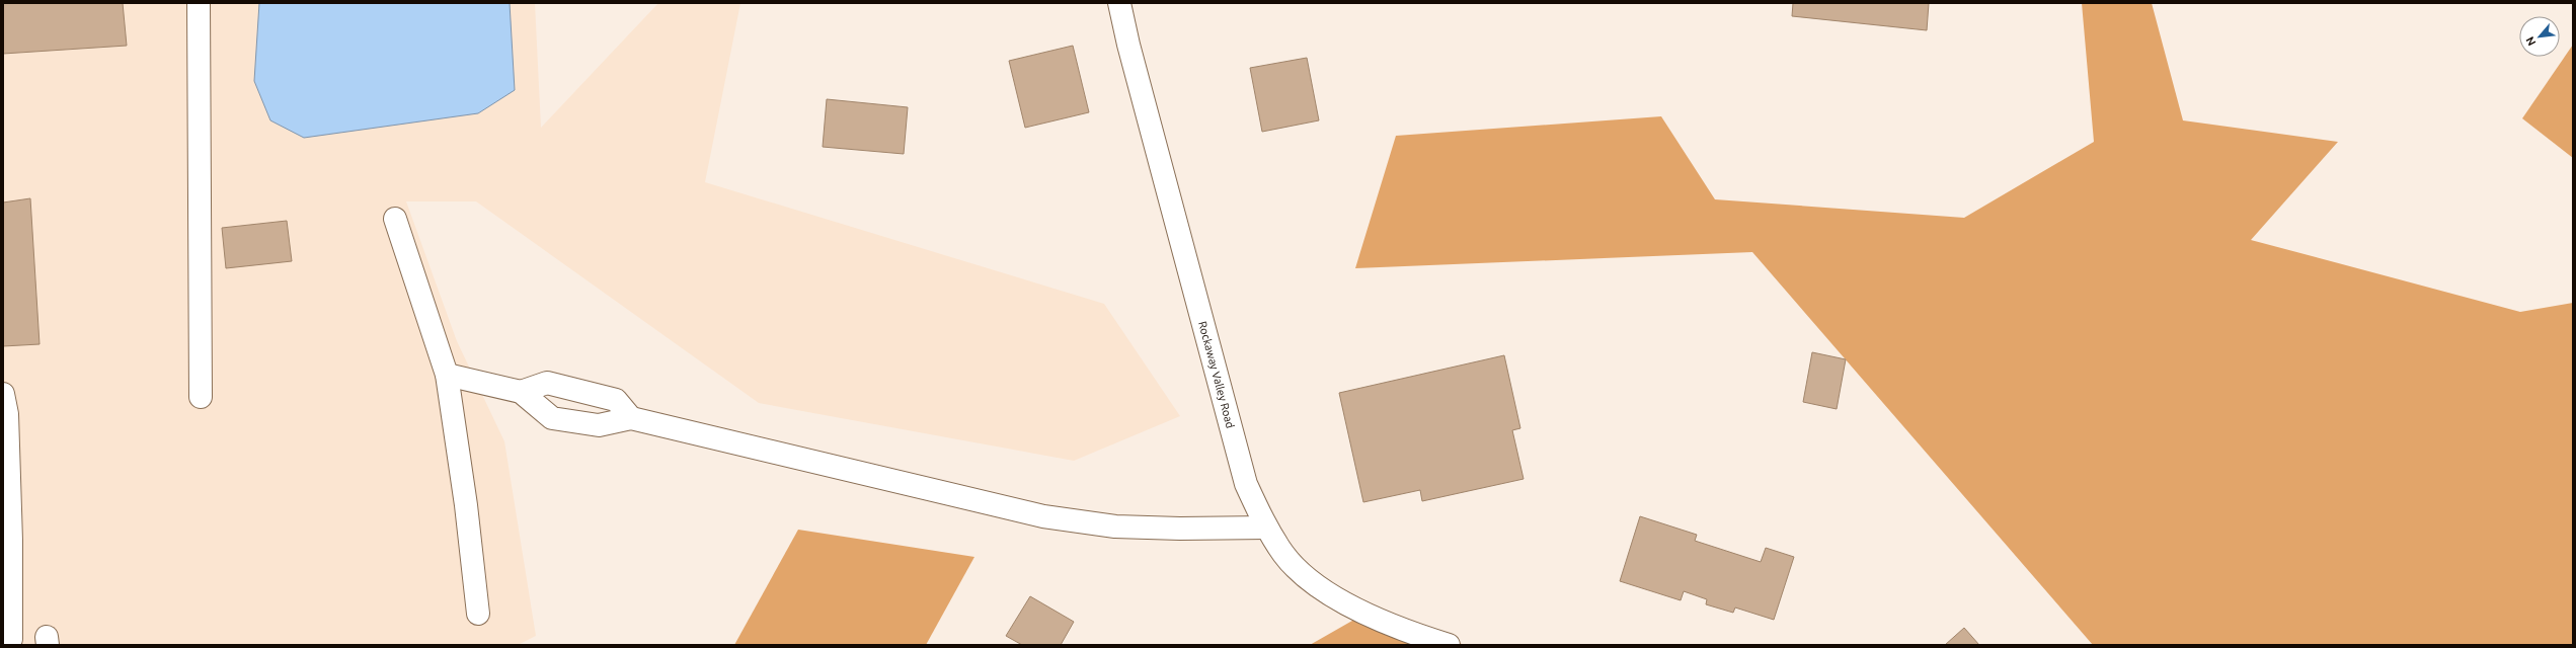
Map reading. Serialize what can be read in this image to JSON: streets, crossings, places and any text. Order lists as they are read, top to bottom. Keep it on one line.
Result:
{"streets":{"street":["Rockaway Valley Road"]},"north":"bottom left"}
